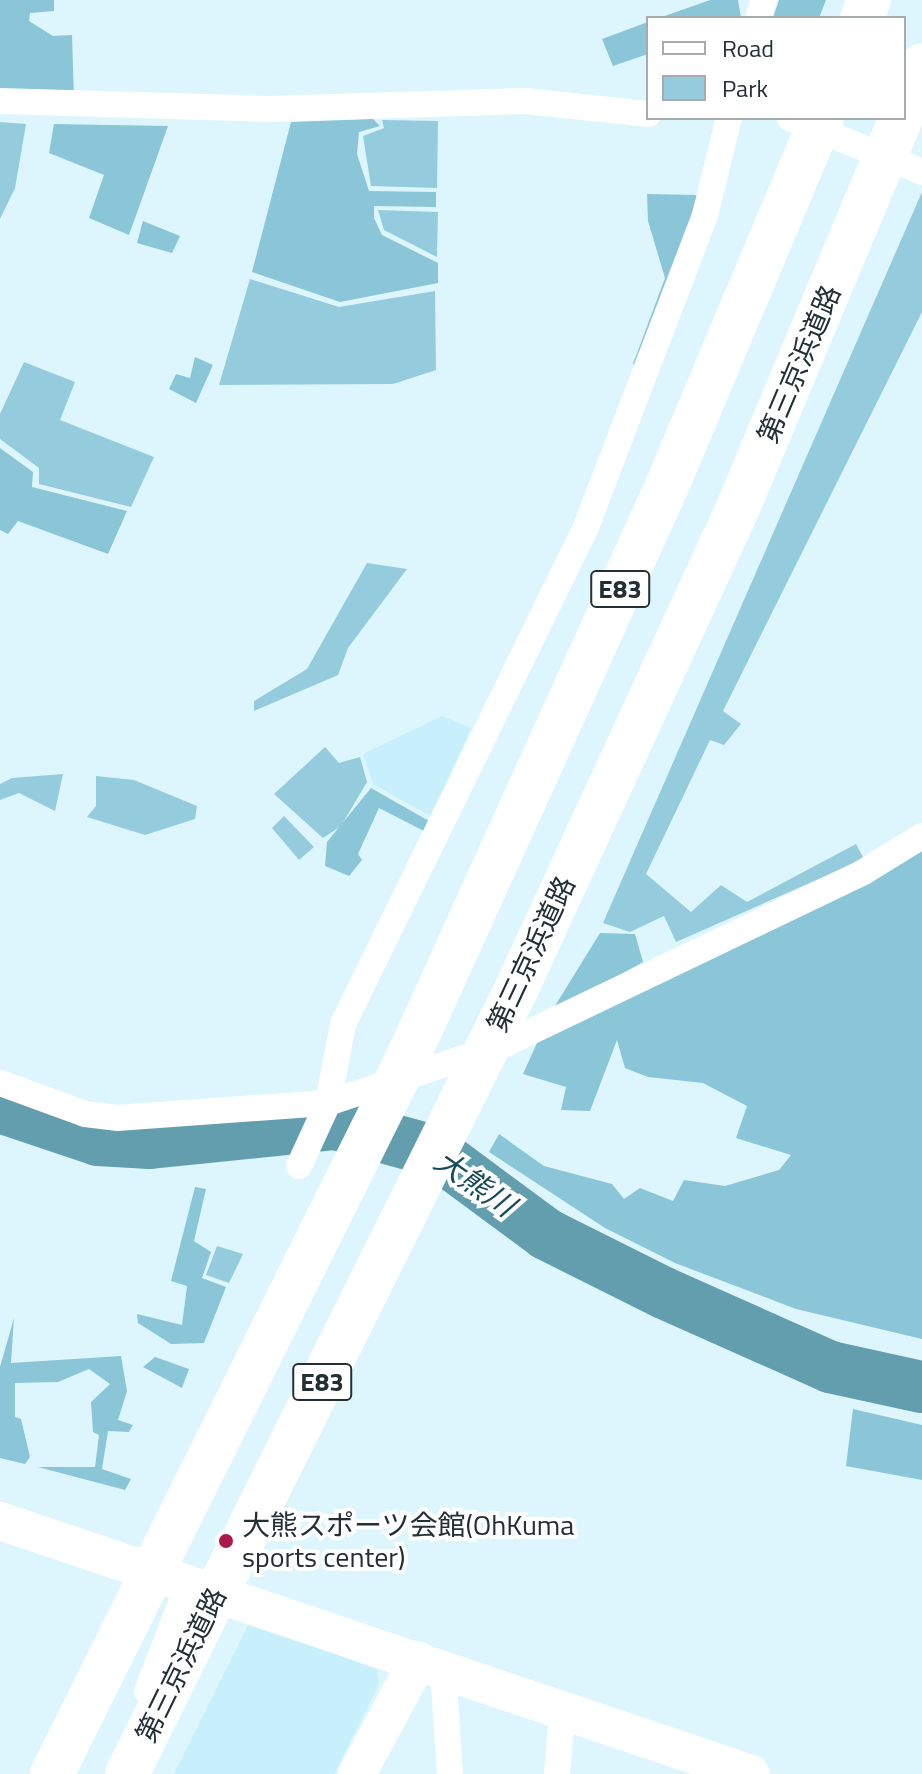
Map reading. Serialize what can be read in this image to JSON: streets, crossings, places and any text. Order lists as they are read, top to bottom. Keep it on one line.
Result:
{"streets":{"highway":["第三京浜道路","E83"]},"water":["大熊川"],"places":["大熊スポーツ会館(OhKuma sports center)"],"legend":["Road","Park"]}
